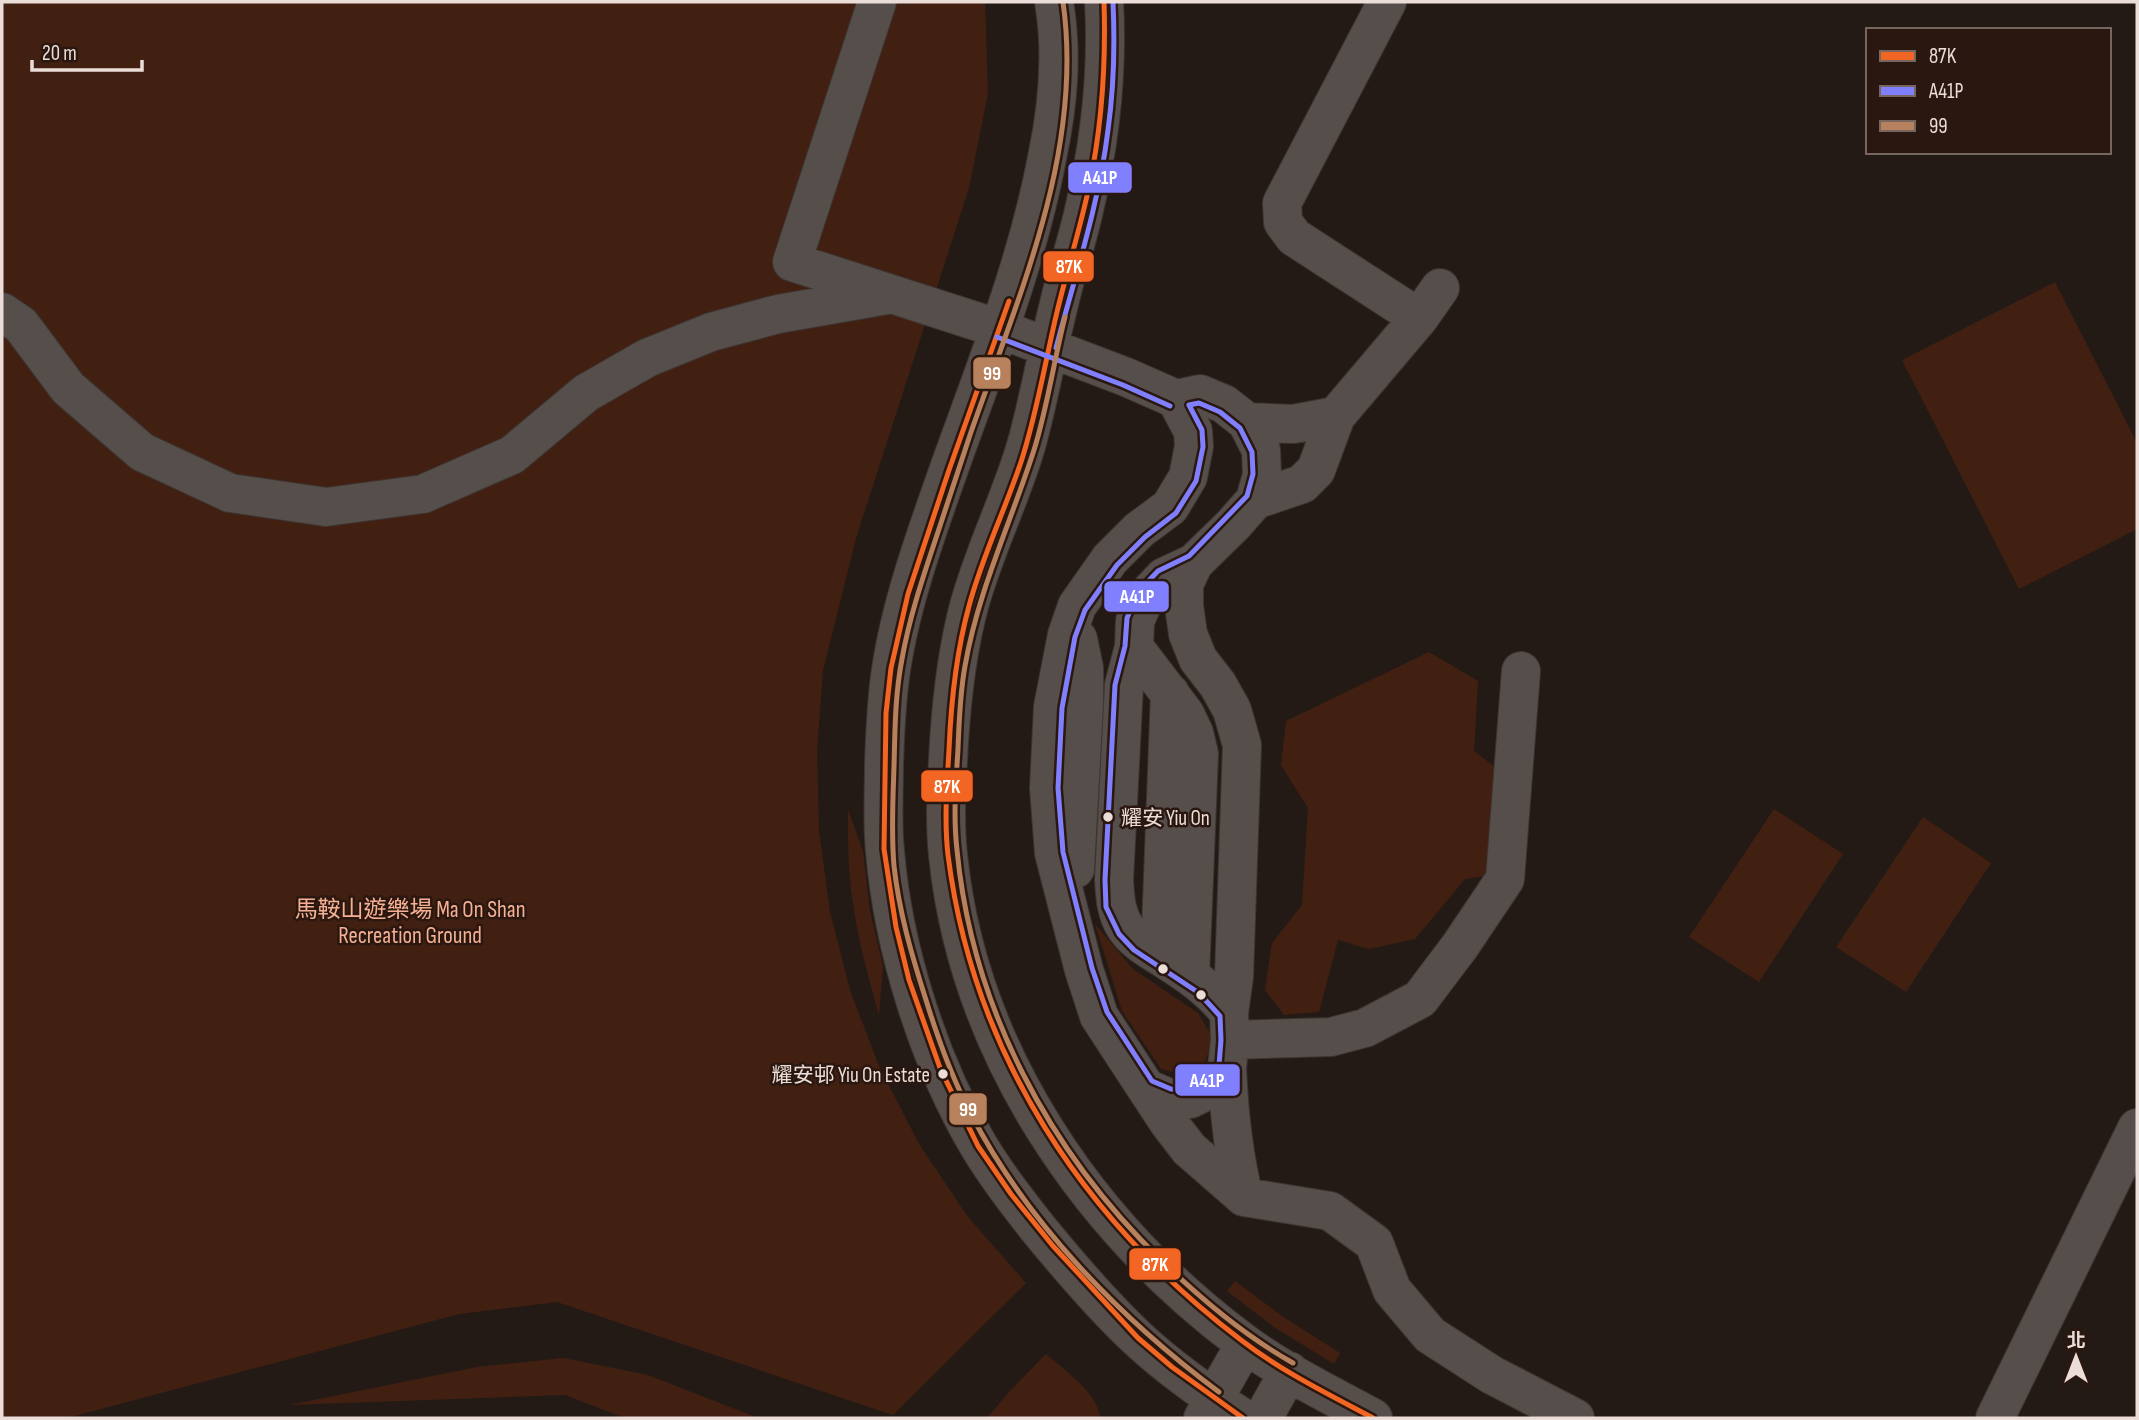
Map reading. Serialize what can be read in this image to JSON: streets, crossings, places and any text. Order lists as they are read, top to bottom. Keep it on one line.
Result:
{"parks":["馬鞍山遊樂場 Ma On Shan Recreation Ground"],"places":["耀安 Yiu On","耀安邨 Yiu On Estate"],"lines":["transit line 87K","transit line A41P","transit line 99"],"legend":["87K","A41P","99"],"scale_bar":"20 m","north":"top"}
